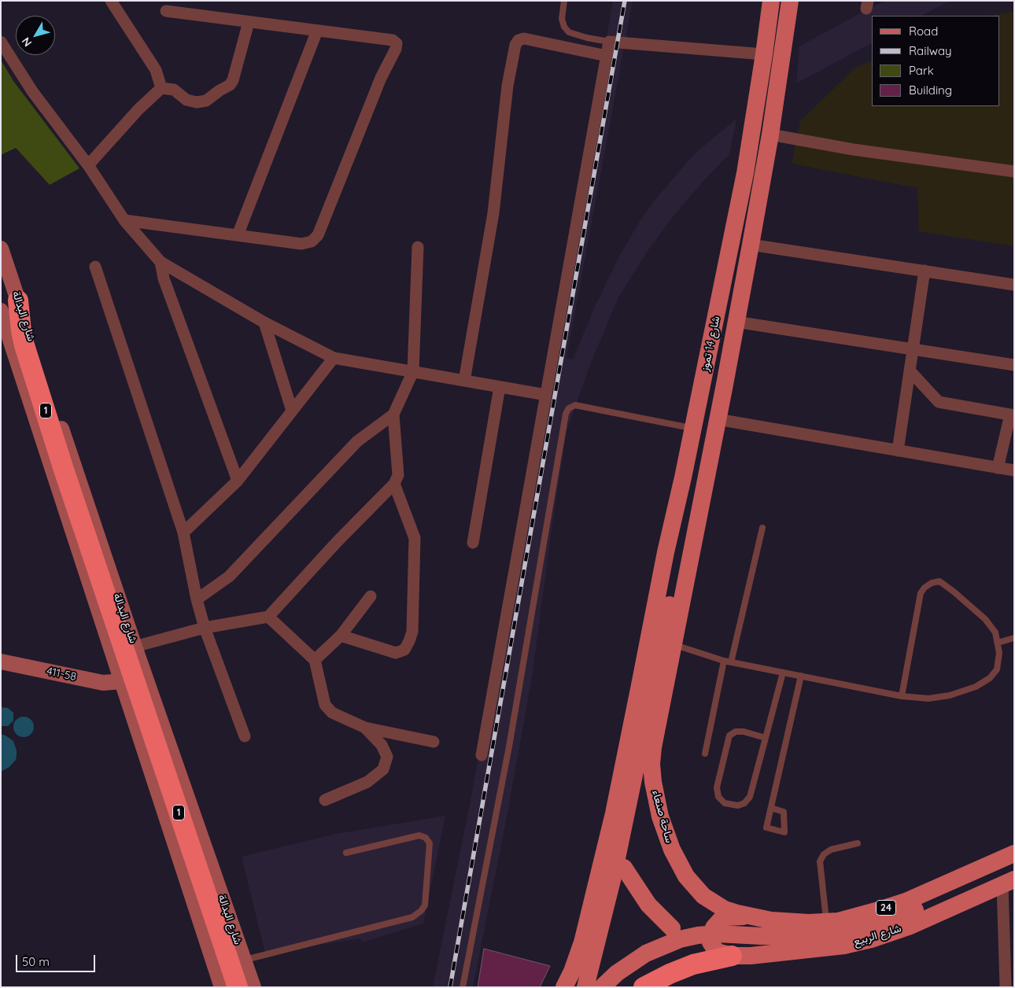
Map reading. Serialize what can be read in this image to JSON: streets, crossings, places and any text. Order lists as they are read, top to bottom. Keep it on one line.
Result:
{"streets":{"highway":["1"],"main road":["شارع البدالة","شارع 14 تموز","411-58","ساحة صنعاء","24","شارع الربيع"]},"crossings":[["شارع البدالة","1"],["شارع البدالة","411-58"],["شارع 14 تموز","ساحة صنعاء"],["ساحة صنعاء","24"]],"legend":["Road","Railway","Park","Building"],"scale_bar":"50 m","north":"bottom left"}
